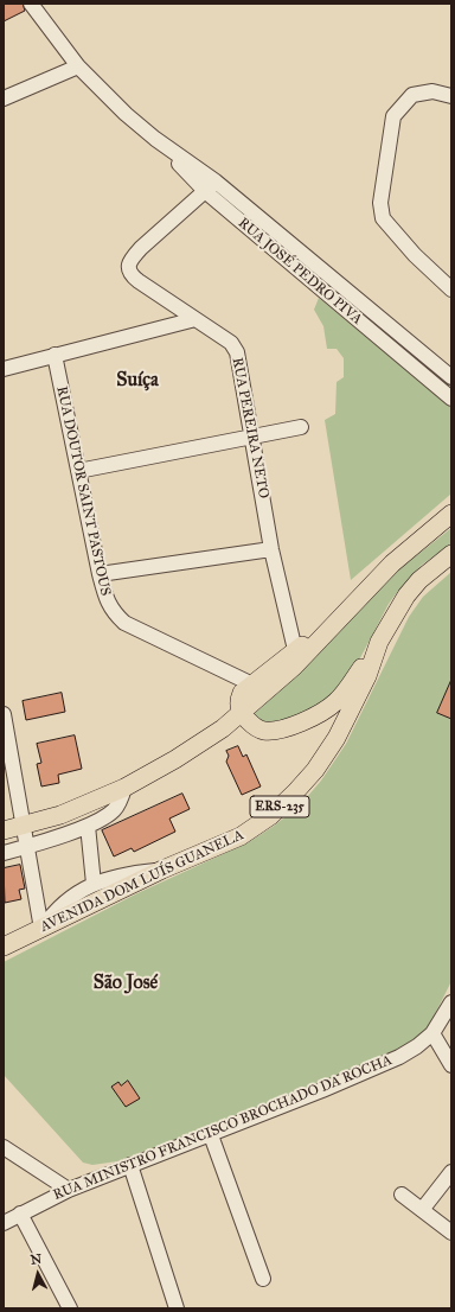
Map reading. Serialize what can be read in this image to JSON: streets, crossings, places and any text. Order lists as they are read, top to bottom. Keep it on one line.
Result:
{"streets":{"main road":["ERS-235","AVENIDA DOM LUÍS GUANELA"],"street":["RUA JOSÉ PEDRO PIVA","RUA PEREIRA NETO","RUA DOUTOR SAINT PASTOUS","RUA MINISTRO FRANCISCO BROCHADO DA ROCHA"]},"crossings":[["RUA JOSÉ PEDRO PIVA","RUA PEREIRA NETO"]],"districts":["Suíça","São José"],"north":"top"}
